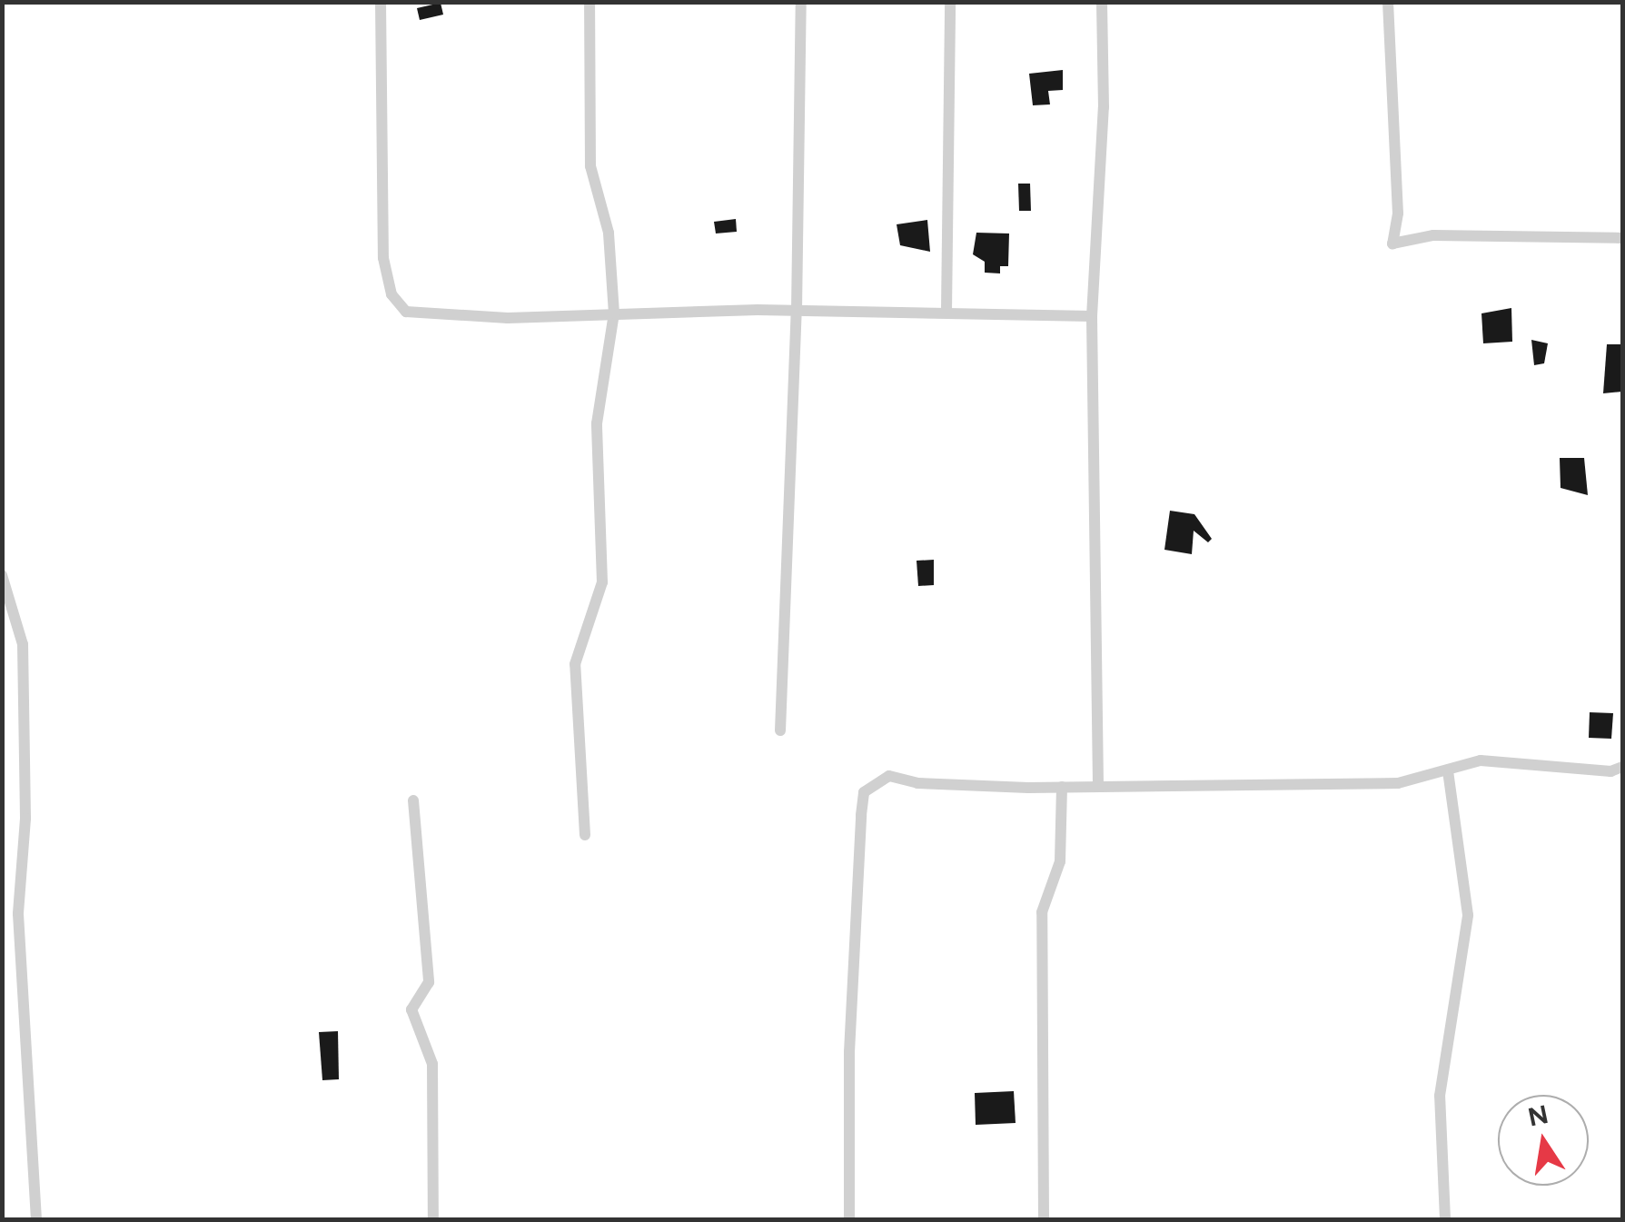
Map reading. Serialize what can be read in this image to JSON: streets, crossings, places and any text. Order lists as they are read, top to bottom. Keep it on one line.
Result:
{"north":"top"}
